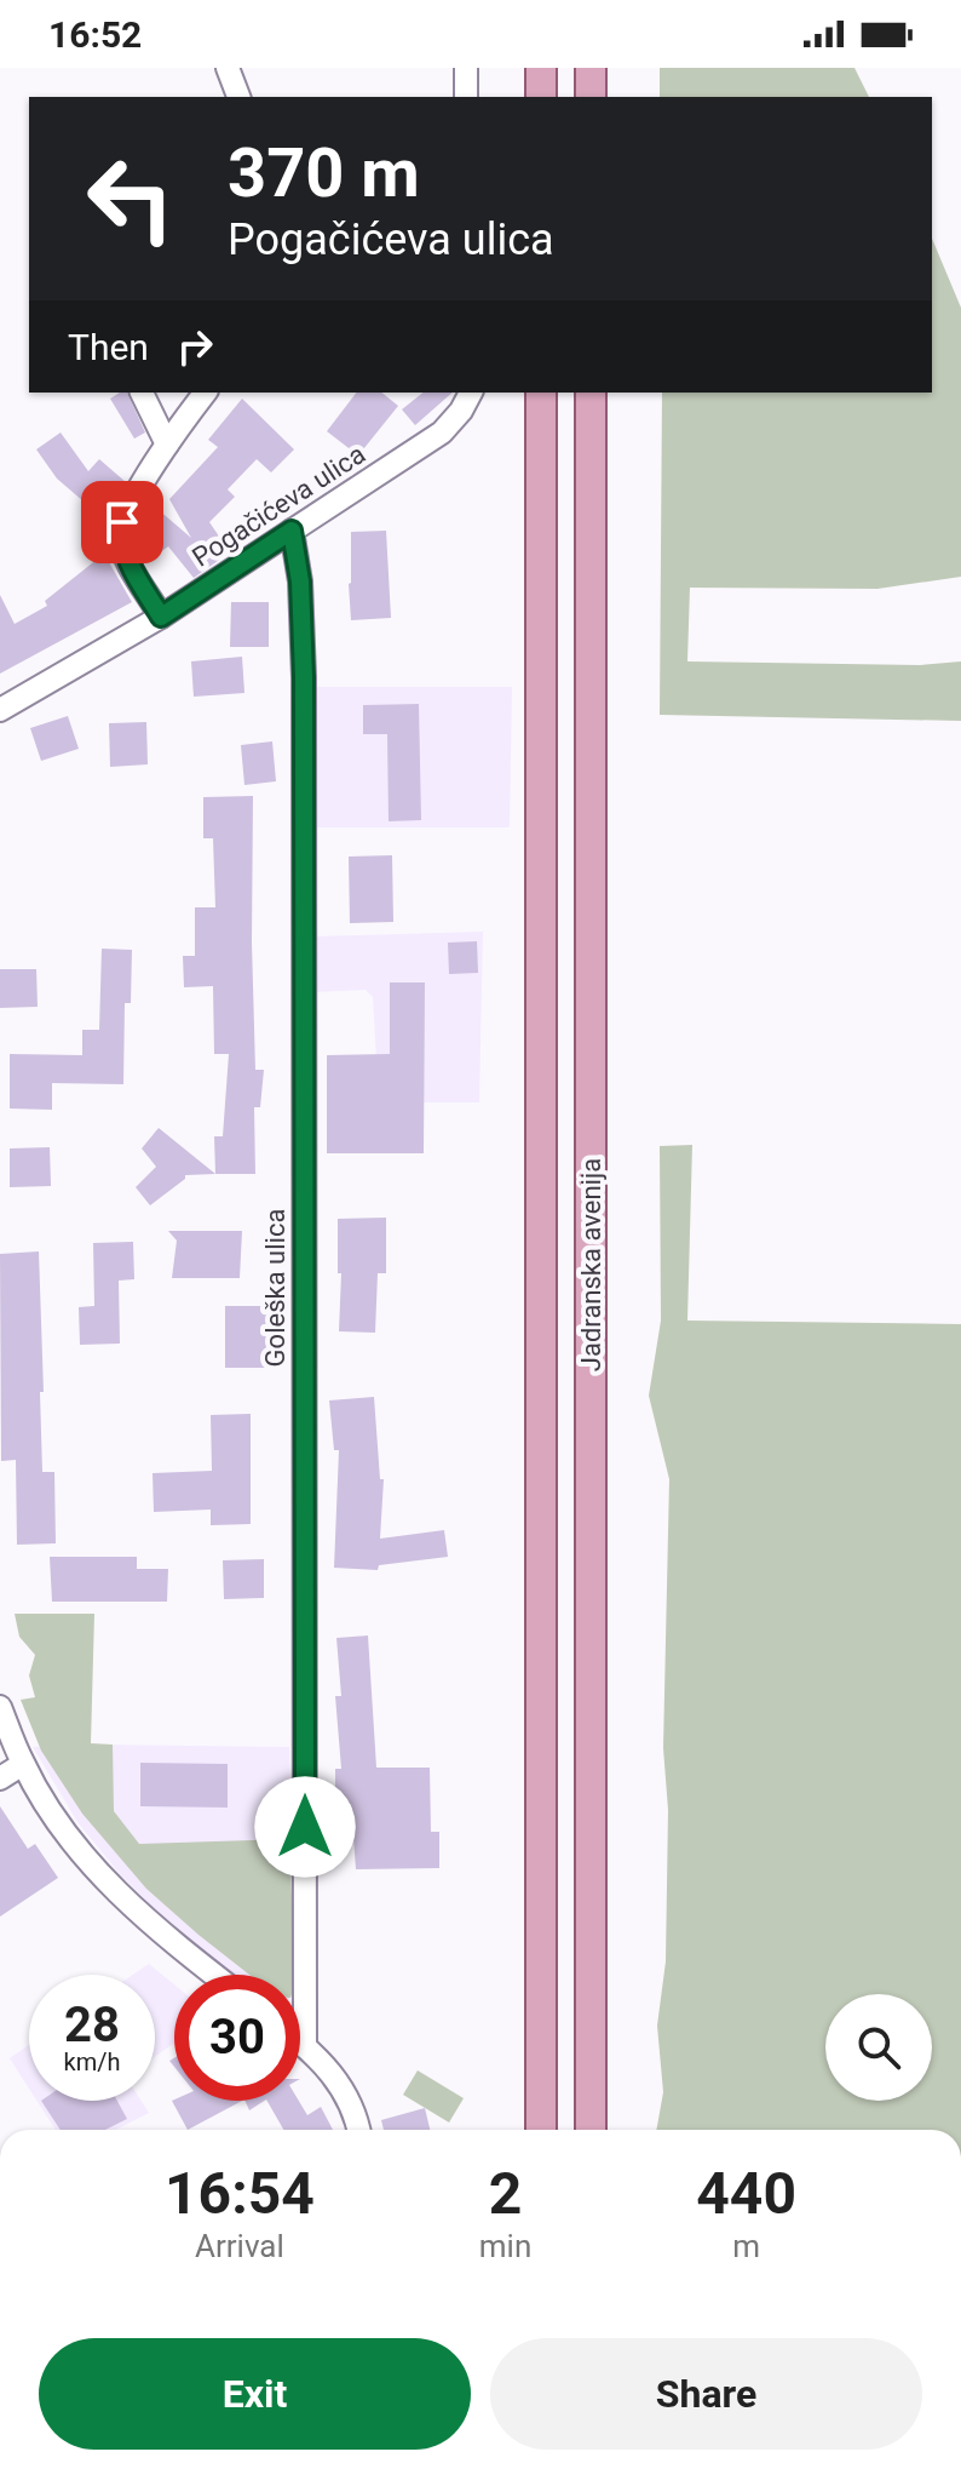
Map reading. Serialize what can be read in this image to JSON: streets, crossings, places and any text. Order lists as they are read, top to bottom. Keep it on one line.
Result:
{"streets":{"main road":["Jadranska avenija"],"street":["Pogačićeva ulica","Goleška ulica"]},"crossings":[["Pogačićeva ulica","Goleška ulica"]],"page":{"status":"16:52","turn":["370 m","Pogačićeva ulica"],"then":"Then","speed":"28 km/h","limit":"30","eta":["16:54","Arrival","2","min","440","m"],"buttons":["Exit","Share"]}}
